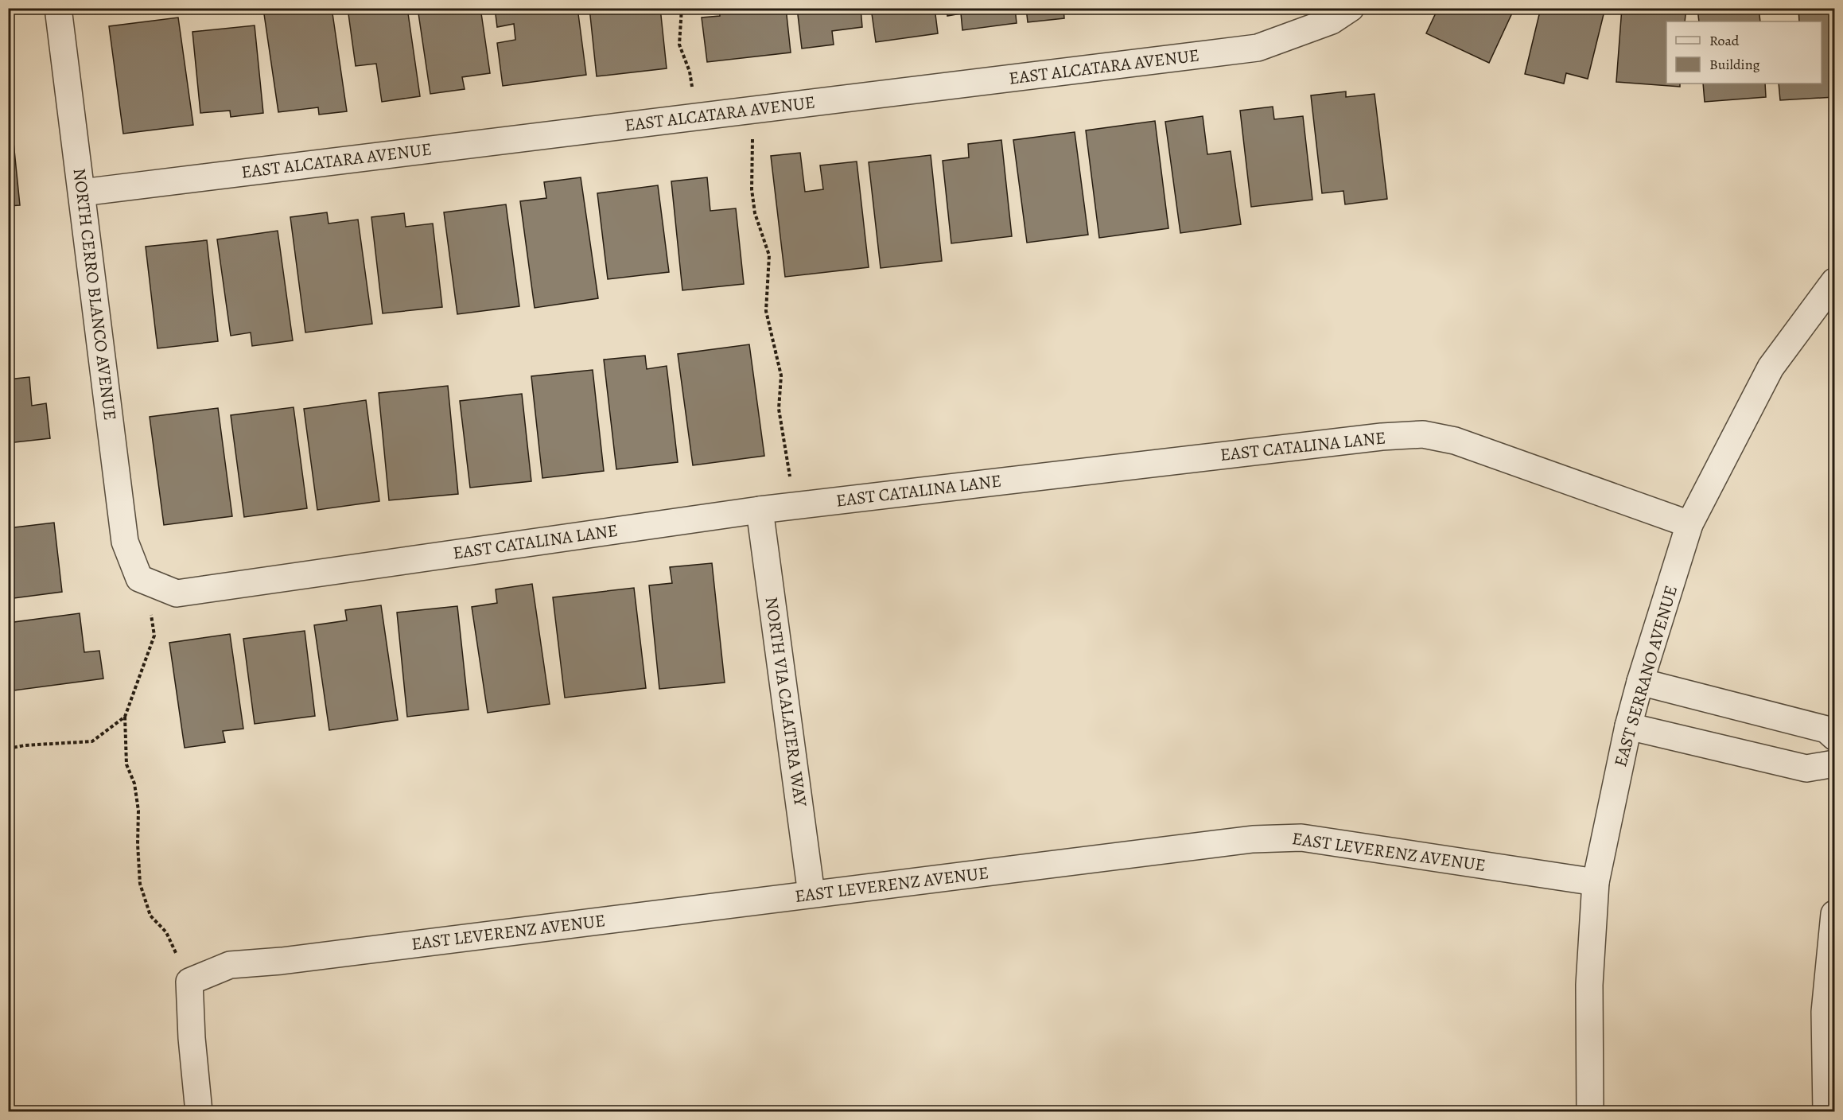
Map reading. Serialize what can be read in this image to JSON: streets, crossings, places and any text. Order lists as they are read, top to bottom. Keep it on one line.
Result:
{"streets":{"street":["EAST ALCATARA AVENUE","NORTH CERRO BLANCO AVENUE","EAST CATALINA LANE","EAST SERRANO AVENUE","NORTH VIA CALATERA WAY","EAST LEVERENZ AVENUE"]},"crossings":[["EAST ALCATARA AVENUE","NORTH CERRO BLANCO AVENUE"],["NORTH CERRO BLANCO AVENUE","EAST CATALINA LANE"],["EAST CATALINA LANE","EAST SERRANO AVENUE"],["EAST CATALINA LANE","NORTH VIA CALATERA WAY"],["EAST SERRANO AVENUE","EAST LEVERENZ AVENUE"],["NORTH VIA CALATERA WAY","EAST LEVERENZ AVENUE"]],"legend":["Road","Building"]}
